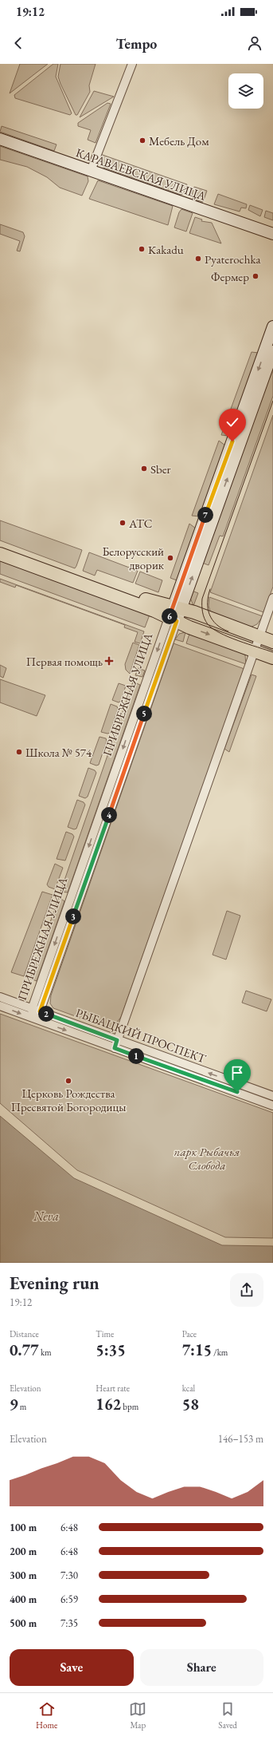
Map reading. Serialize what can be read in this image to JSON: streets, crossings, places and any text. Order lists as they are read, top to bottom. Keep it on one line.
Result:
{"streets":{"street":["КАРАВАЕВСКАЯ УЛИЦА","ПРИБРЕЖНАЯ УЛИЦА","РЫБАЦКИЙ ПРОСПЕКТ"]},"crossings":[["ПРИБРЕЖНАЯ УЛИЦА","РЫБАЦКИЙ ПРОСПЕКТ"]],"water":["Neva"],"parks":["парк Рыбачья Слобода"],"places":{"other":["Мебель Дом","Kakadu","Pyaterochka","Фермер","Sber","АТС","Белорусский дворик","Школа № 574","Церковь Рождества Пресвятой Богородицы"],"health":["Первая помощь"]},"page":{"status":"19:12","header":"Tempo","pins":["7","6","5","4","3","2","1"],"heading":["Evening run","19:12"],"stats":[["Distance","0.77 km"],["Time","5:35"],["Pace","7:15 /km"],["Elevation","9 m"],["Heart rate","162 bpm"],["kcal","58"]],"chart":["Elevation","146–153 m"],"list":[{"name":"100 m","note":"6:48"},{"name":"200 m","note":"6:48"},{"name":"300 m","note":"7:30"},{"name":"400 m","note":"6:59"},{"name":"500 m","note":"7:35"}],"buttons":["Save","Share"],"tabs":["Home","Map","Saved"]}}
